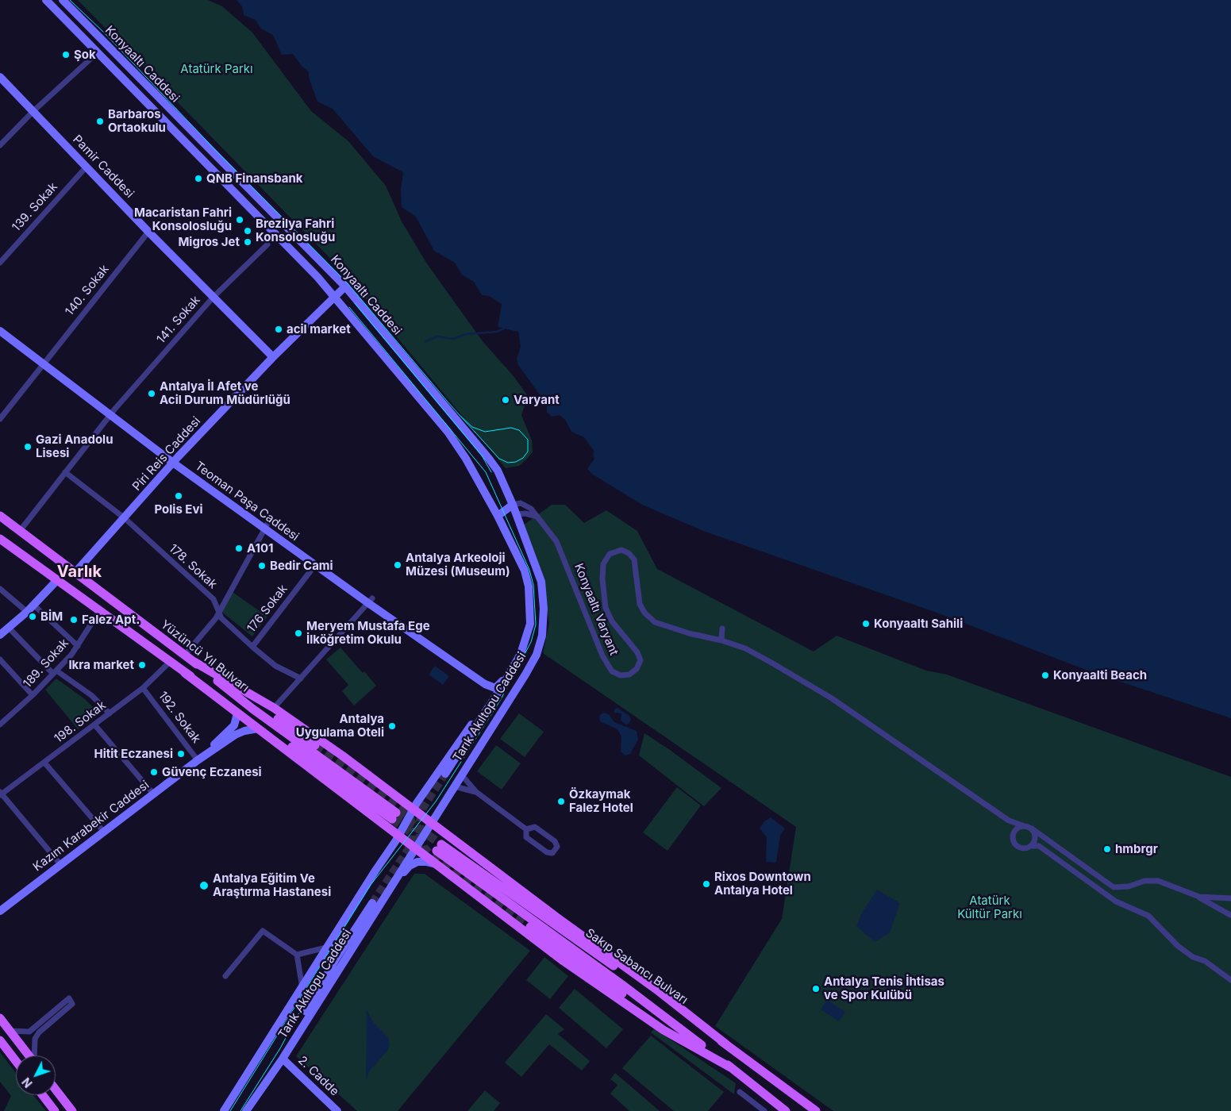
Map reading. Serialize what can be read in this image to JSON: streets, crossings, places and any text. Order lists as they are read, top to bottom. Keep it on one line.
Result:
{"streets":{"main road":["Konyaaltı Caddesi","Pamir Caddesi","Piri Reis Caddesi","Teoman Paşa Caddesi","Yüzüncü Yıl Bulvarı","Tarık Akıltopu Caddesi","Kazım Karabekir Caddesi","Sakıp Sabancı Bulvarı","2. Cadde"],"street":["139. Sokak","140. Sokak","141. Sokak","178. Sokak","176 Sokak","Konyaaltı Varyant","189. Sokak","192. Sokak","198. Sokak"]},"crossings":[["Konyaaltı Caddesi","Piri Reis Caddesi"],["Konyaaltı Caddesi","Tarık Akıltopu Caddesi"],["Pamir Caddesi","139. Sokak"],["Pamir Caddesi","140. Sokak"],["Pamir Caddesi","141. Sokak"],["Pamir Caddesi","Piri Reis Caddesi"],["140. Sokak","Teoman Paşa Caddesi"],["141. Sokak","Teoman Paşa Caddesi"],["141. Sokak","178. Sokak"],["141. Sokak","Yüzüncü Yıl Bulvarı"],["Piri Reis Caddesi","Teoman Paşa Caddesi"],["Piri Reis Caddesi","178. Sokak"],["Piri Reis Caddesi","Yüzüncü Yıl Bulvarı"],["Teoman Paşa Caddesi","176 Sokak"],["178. Sokak","176 Sokak"],["Yüzüncü Yıl Bulvarı","189. Sokak"],["Yüzüncü Yıl Bulvarı","198. Sokak"],["Tarık Akıltopu Caddesi","2. Cadde"],["192. Sokak","198. Sokak"],["192. Sokak","Kazım Karabekir Caddesi"]],"districts":["Varlık"],"parks":["Atatürk Parkı","Atatürk Kültür Parkı"],"places":["Şok","Barbaros Ortaokulu","QNB Finansbank","Macaristan Fahri Konsolosluğu","Brezilya Fahri Konsolosluğu","Migros Jet","acil market","Antalya İl Afet ve Acil Durum Müdürlüğü","Varyant","Gazi Anadolu Lisesi","Polis Evi","A101","Antalya Arkeoloji Müzesi (Museum)","Bedir Cami","BİM","Falez Apt.","Konyaaltı Sahili","Meryem Mustafa Ege İlköğretim Okulu","Ikra market","Konyaalti Beach","Antalya Uygulama Oteli","Hitit Eczanesi","Güvenç Eczanesi","Özkaymak Falez Hotel","hmbrgr","Rixos Downtown Antalya Hotel","Antalya Eğitim Ve Araştırma Hastanesi","Antalya Tenis İhtisas ve Spor Kulübü"],"north":"bottom left"}
